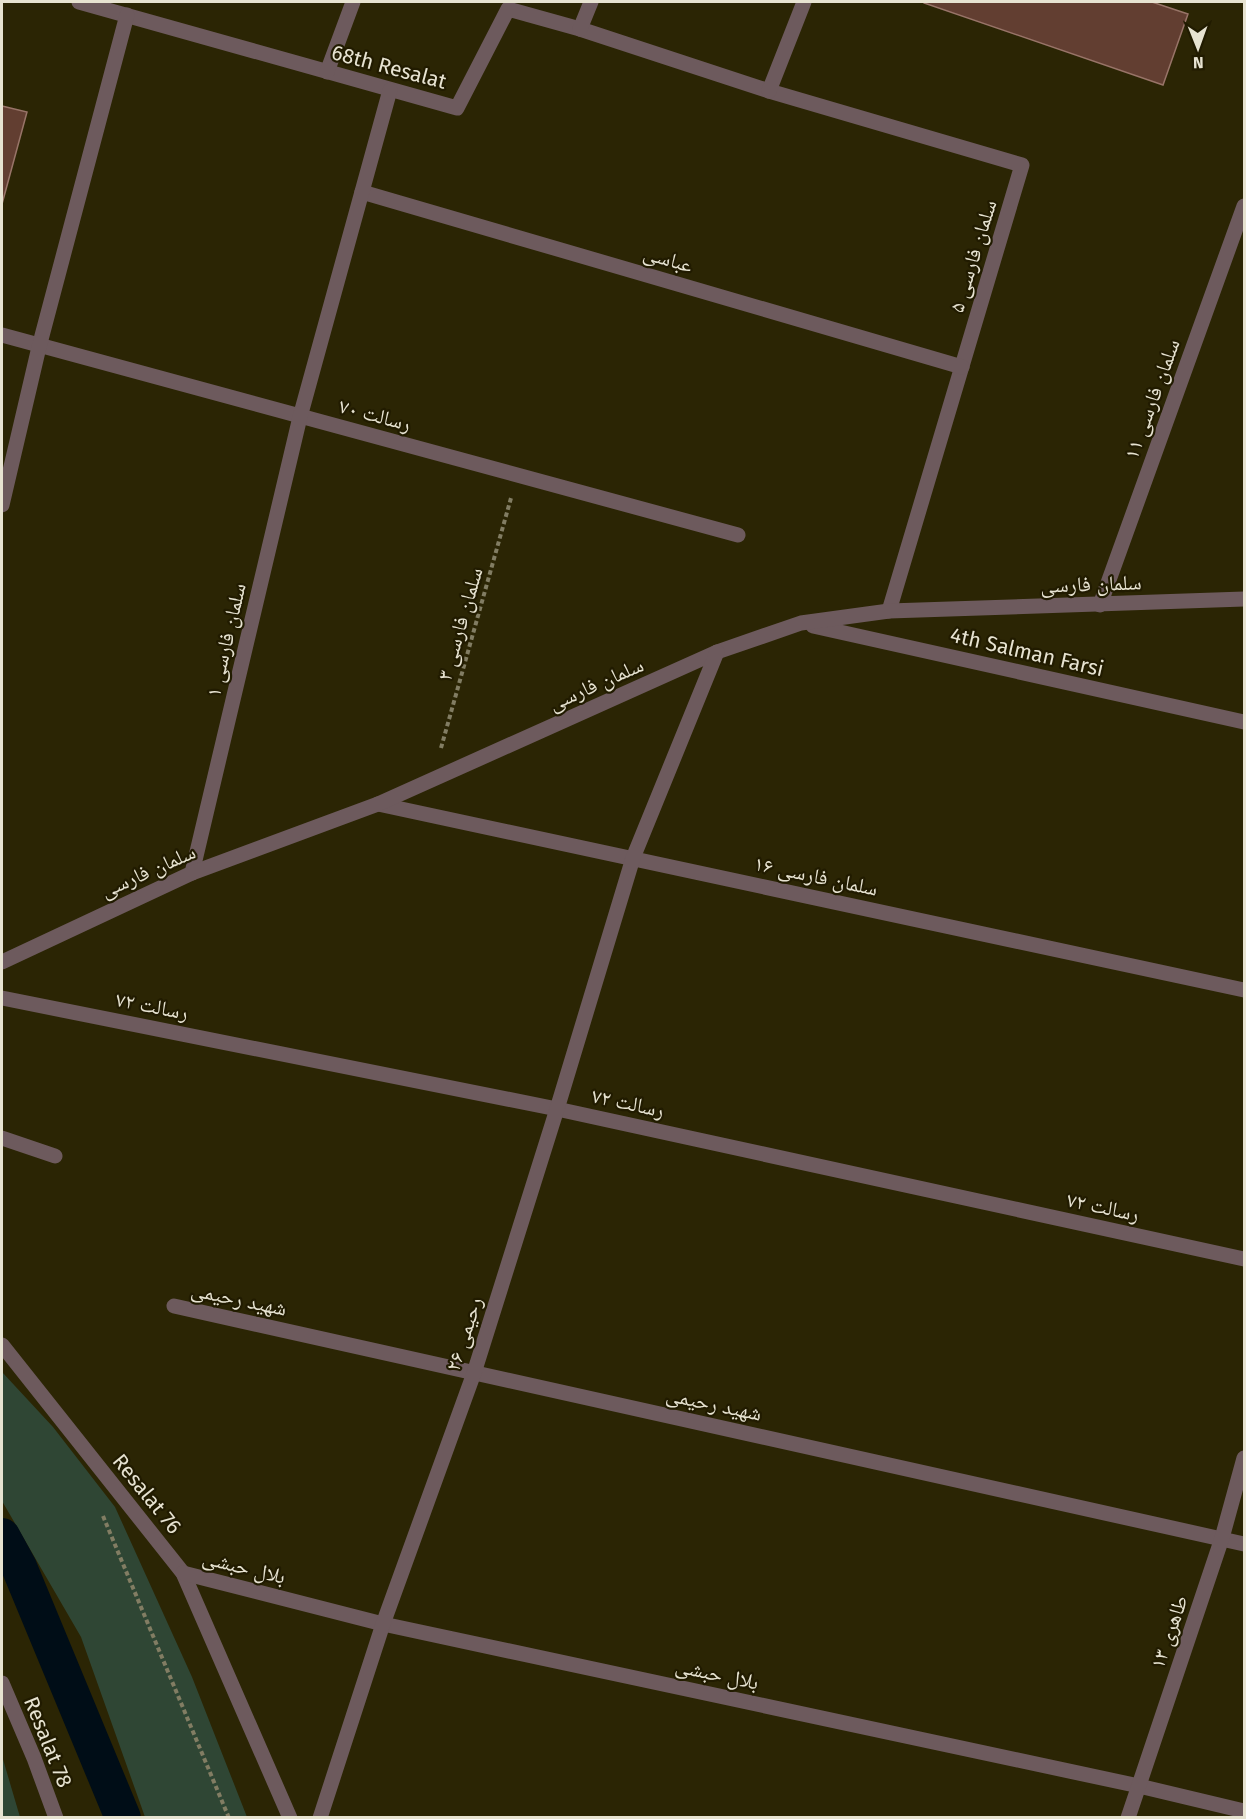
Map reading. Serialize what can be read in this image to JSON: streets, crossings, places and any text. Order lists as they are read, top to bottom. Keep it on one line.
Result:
{"streets":{"street":["68th Resalat","سلمان فارسی ۵","عباسی","سلمان فارسی ۱۱","رسالت ۷۰","سلمان فارسی","سلمان فارسی ۱","4th Salman Farsi","سلمان فارسی ۱۶","رسالت ۷۲","شهید رحیمی","رحیمی ۲۶","Resalat 76","بلال حبشی","طاهری ۱۳","Resalat 78"],"path":["سلمان فارسی ۳"]},"crossings":[["68th Resalat","سلمان فارسی ۵"],["68th Resalat","سلمان فارسی ۱"],["سلمان فارسی ۵","عباسی"],["سلمان فارسی ۵","سلمان فارسی"],["عباسی","سلمان فارسی ۱"],["سلمان فارسی ۱۱","سلمان فارسی"],["رسالت ۷۰","سلمان فارسی ۳"],["رسالت ۷۰","سلمان فارسی ۱"],["سلمان فارسی","سلمان فارسی ۳"],["سلمان فارسی","سلمان فارسی ۱"],["سلمان فارسی","4th Salman Farsi"],["سلمان فارسی","سلمان فارسی ۱۶"],["سلمان فارسی","رحیمی ۲۶"],["سلمان فارسی ۱۶","رحیمی ۲۶"],["رسالت ۷۲","رحیمی ۲۶"],["شهید رحیمی","رحیمی ۲۶"],["شهید رحیمی","طاهری ۱۳"],["رحیمی ۲۶","بلال حبشی"],["Resalat 76","بلال حبشی"],["بلال حبشی","طاهری ۱۳"]],"north":"bottom"}
